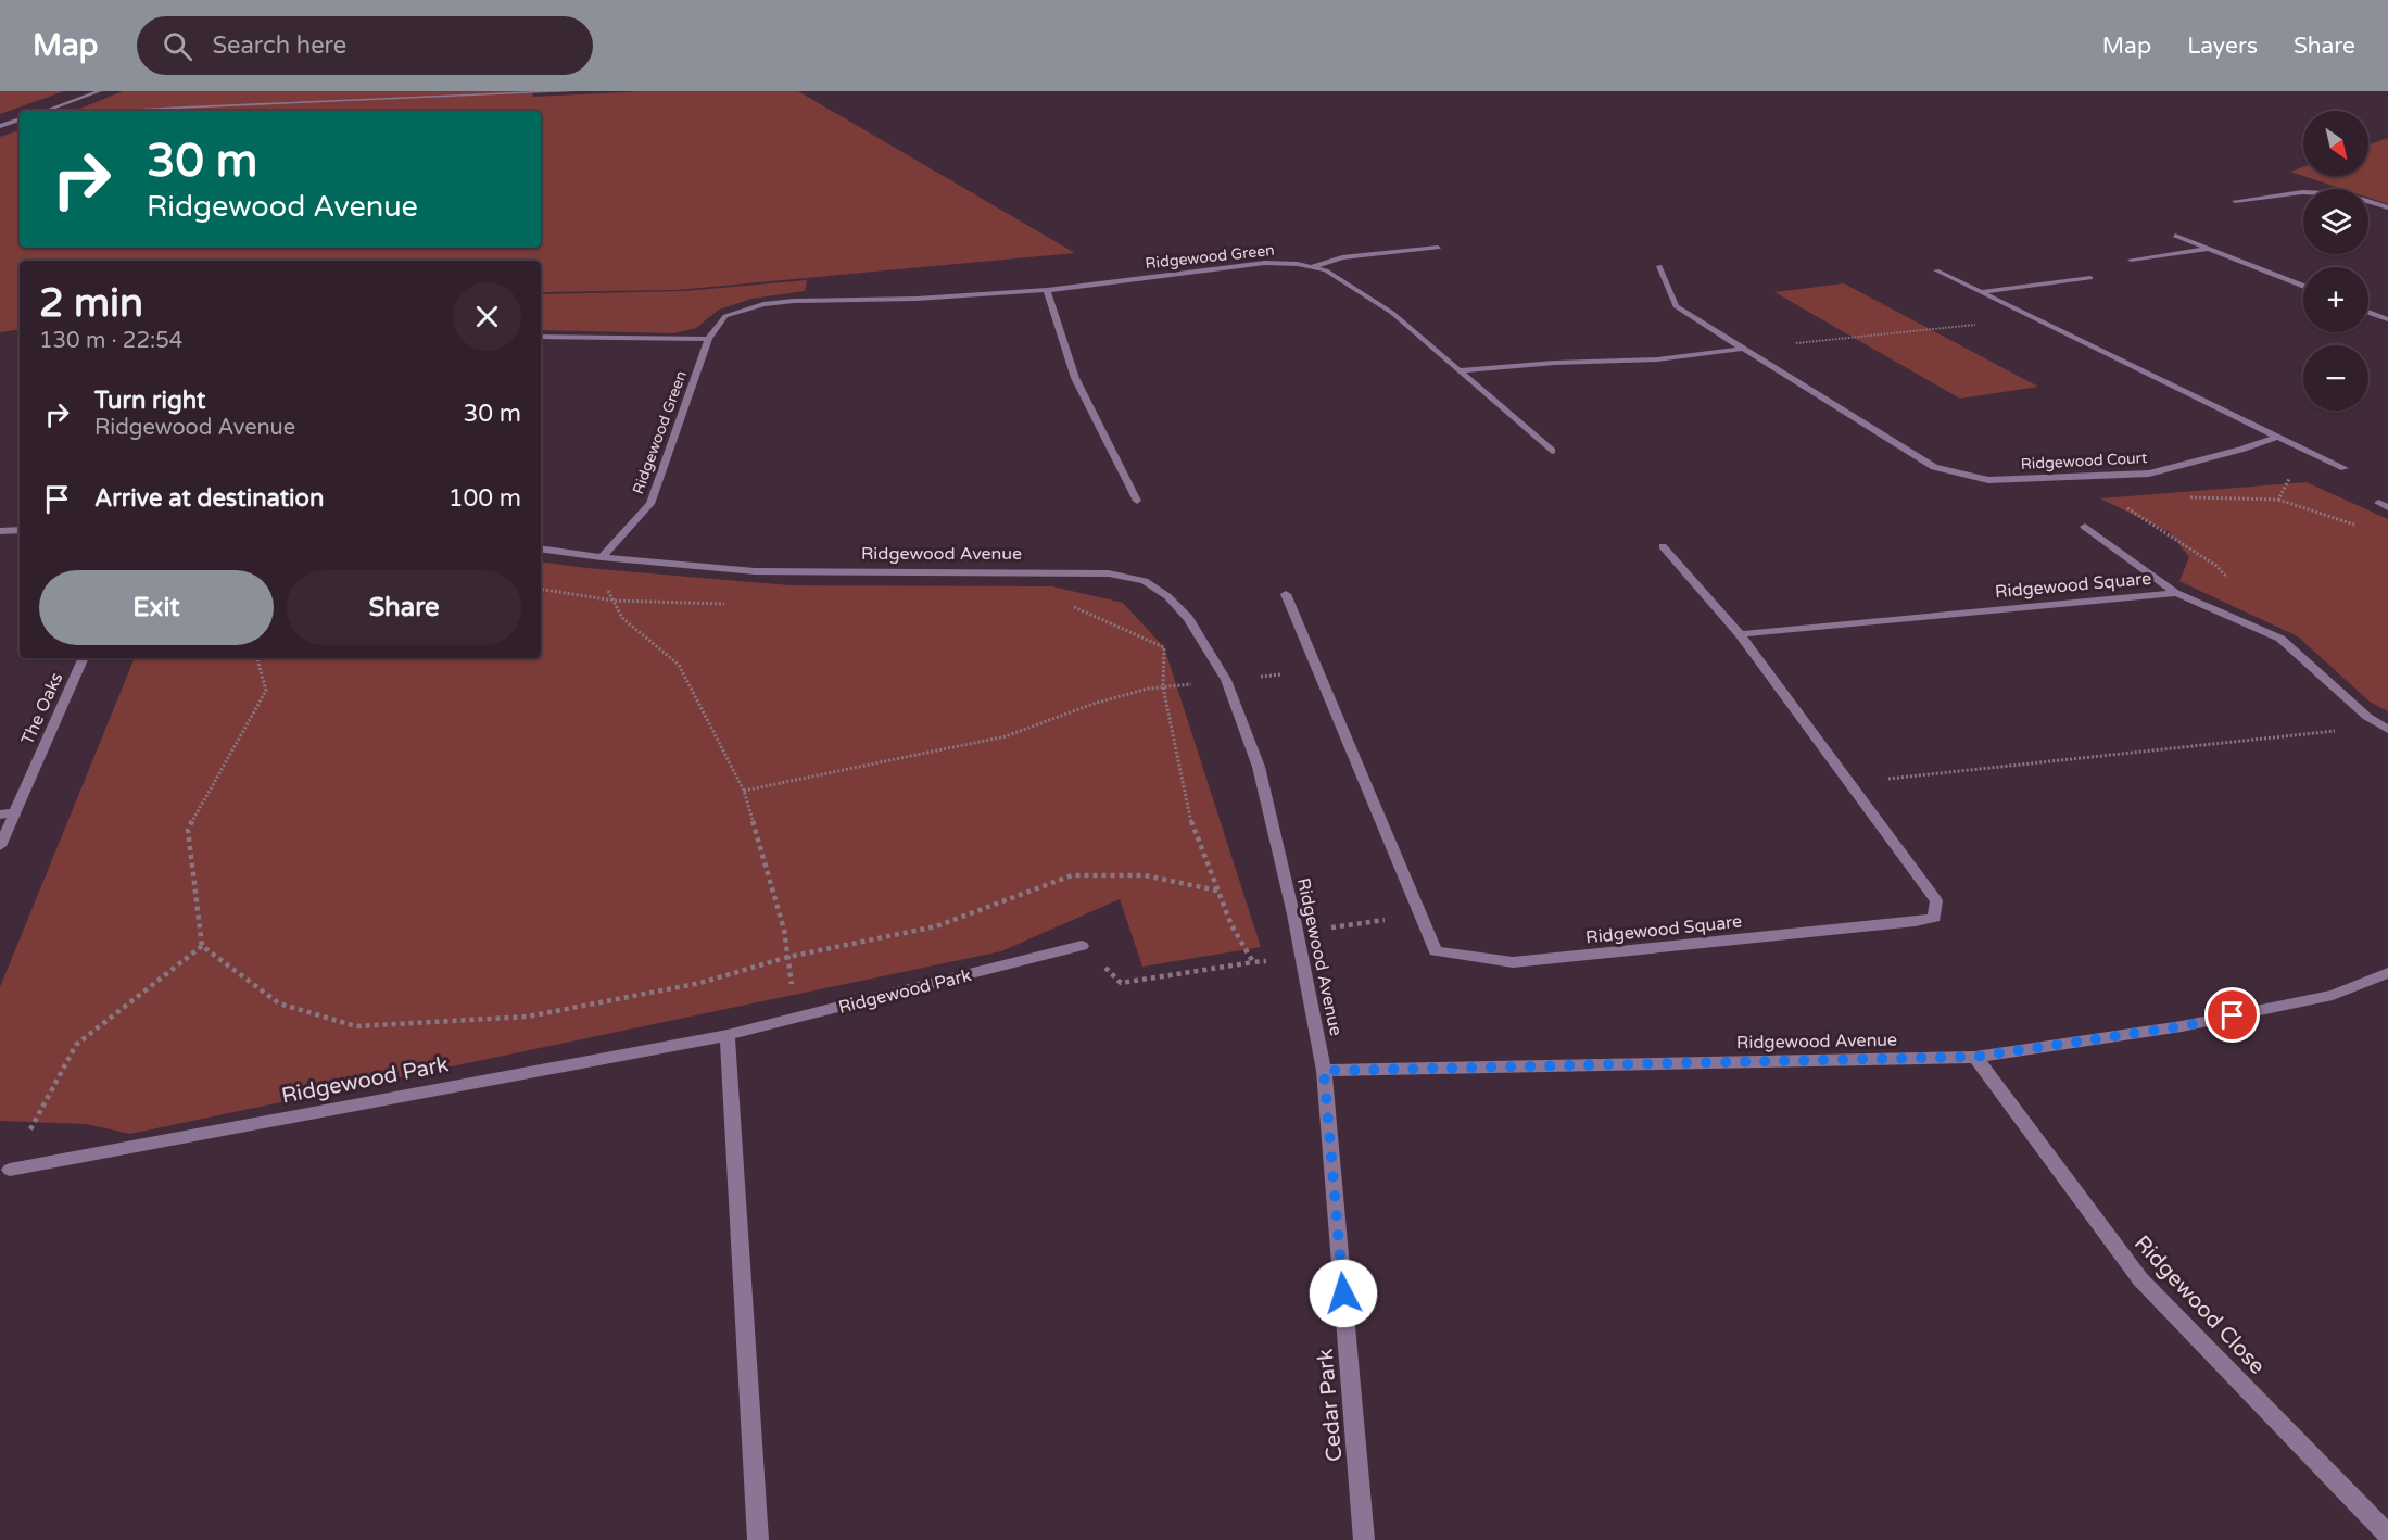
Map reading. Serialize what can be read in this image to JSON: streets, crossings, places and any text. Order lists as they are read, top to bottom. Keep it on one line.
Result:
{"streets":{"street":["Ridgewood Green","Ridgewood Court","Ridgewood Avenue","Ridgewood Square","The Oaks","Ridgewood Park","Ridgewood Close","Cedar Park"]},"crossings":[["Ridgewood Green","Ridgewood Avenue"],["Ridgewood Avenue","Ridgewood Close"],["Ridgewood Avenue","Cedar Park"]],"north":"bottom right","page":{"header":"Map","search":"Search here","nav":["Map","Layers","Share"],"map_buttons":["+","−"],"turn":["30 m","Ridgewood Avenue"],"heading":["2 min","130 m · 22:54"],"list":[{"name":"Turn right","note":"Ridgewood Avenue","value":"30 m"},{"name":"Arrive at destination","value":"100 m"}],"buttons":["Exit","Share"]}}
